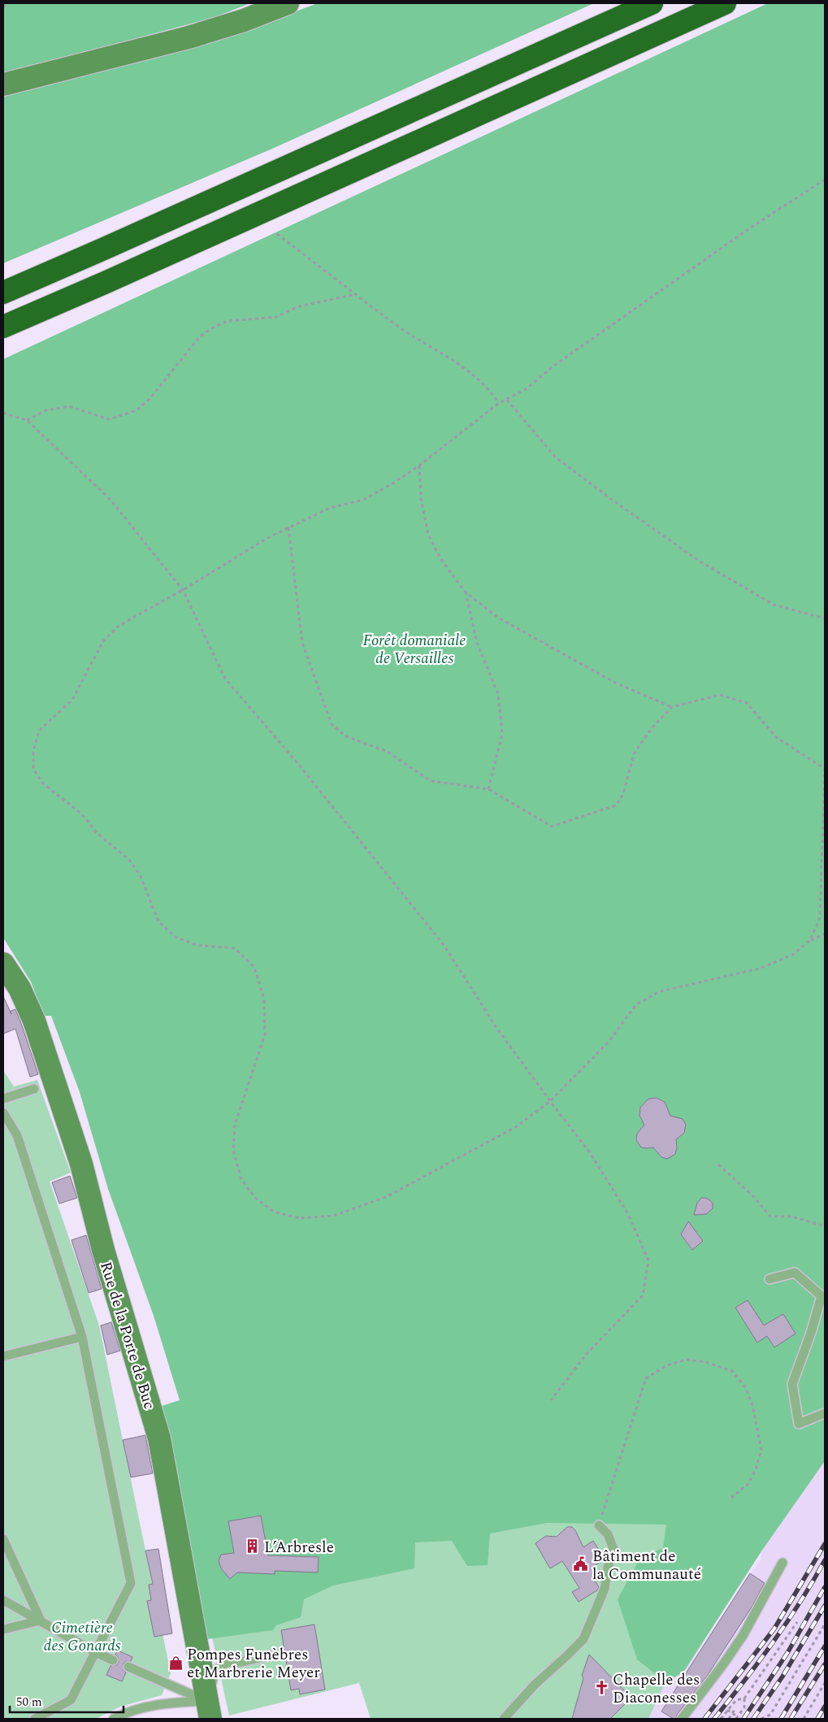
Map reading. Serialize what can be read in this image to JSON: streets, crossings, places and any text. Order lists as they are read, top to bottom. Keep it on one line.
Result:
{"streets":{"main road":["Rue de la Porte de Buc"]},"parks":["Forêt domaniale de Versailles","Cimetière des Gonards"],"places":{"building":["L’Arbresle"],"public building":["Bâtiment de la Communauté"],"shop":["Pompes Funèbres et Marbrerie Meyer"],"church":["Chapelle des Diaconesses"]},"scale_bar":"50 m"}
